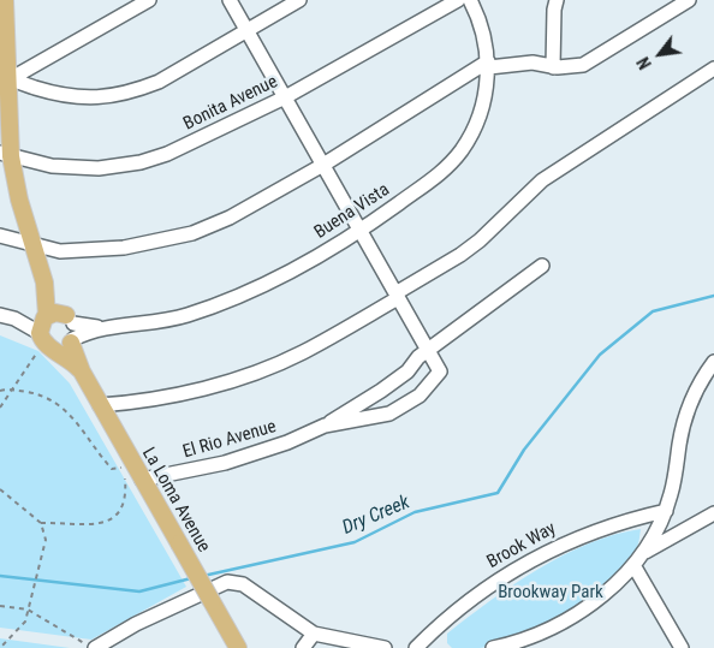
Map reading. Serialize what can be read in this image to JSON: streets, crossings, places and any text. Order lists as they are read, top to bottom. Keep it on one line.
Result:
{"streets":{"main road":["La Loma Avenue"],"street":["Bonita Avenue","Buena Vista","El Rio Avenue","Brook Way"]},"crossings":[["Bonita Avenue","La Loma Avenue"],["Buena Vista","La Loma Avenue"],["El Rio Avenue","La Loma Avenue"]],"water":["Dry Creek"],"parks":["Brookway Park"],"north":"bottom left"}
